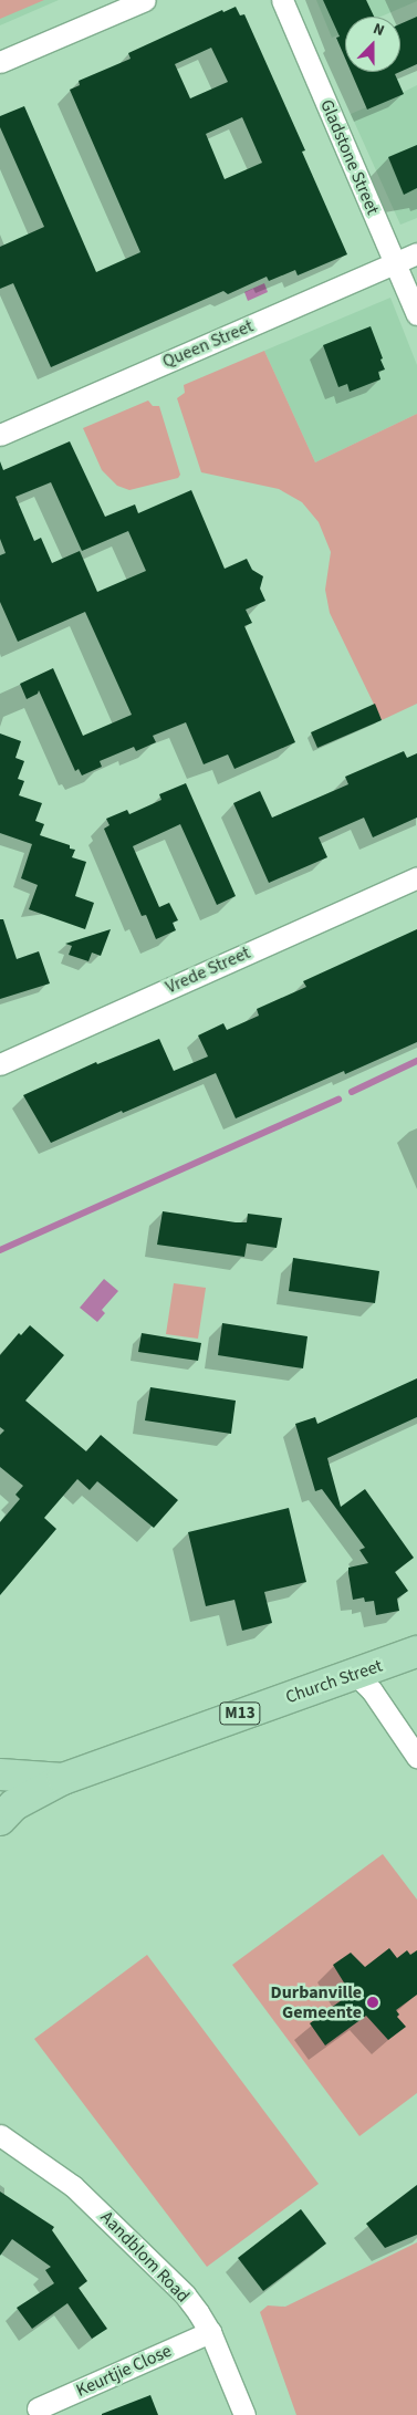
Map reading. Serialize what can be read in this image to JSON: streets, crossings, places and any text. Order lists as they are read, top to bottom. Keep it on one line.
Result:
{"streets":{"main road":["Church Street","M13"],"street":["Gladstone Street","Queen Street","Vrede Street","Aandblom Road","Keurtjie Close"]},"crossings":[["Gladstone Street","Queen Street"],["Aandblom Road","Keurtjie Close"]],"places":["Durbanville Gemeente"],"north":"top"}
